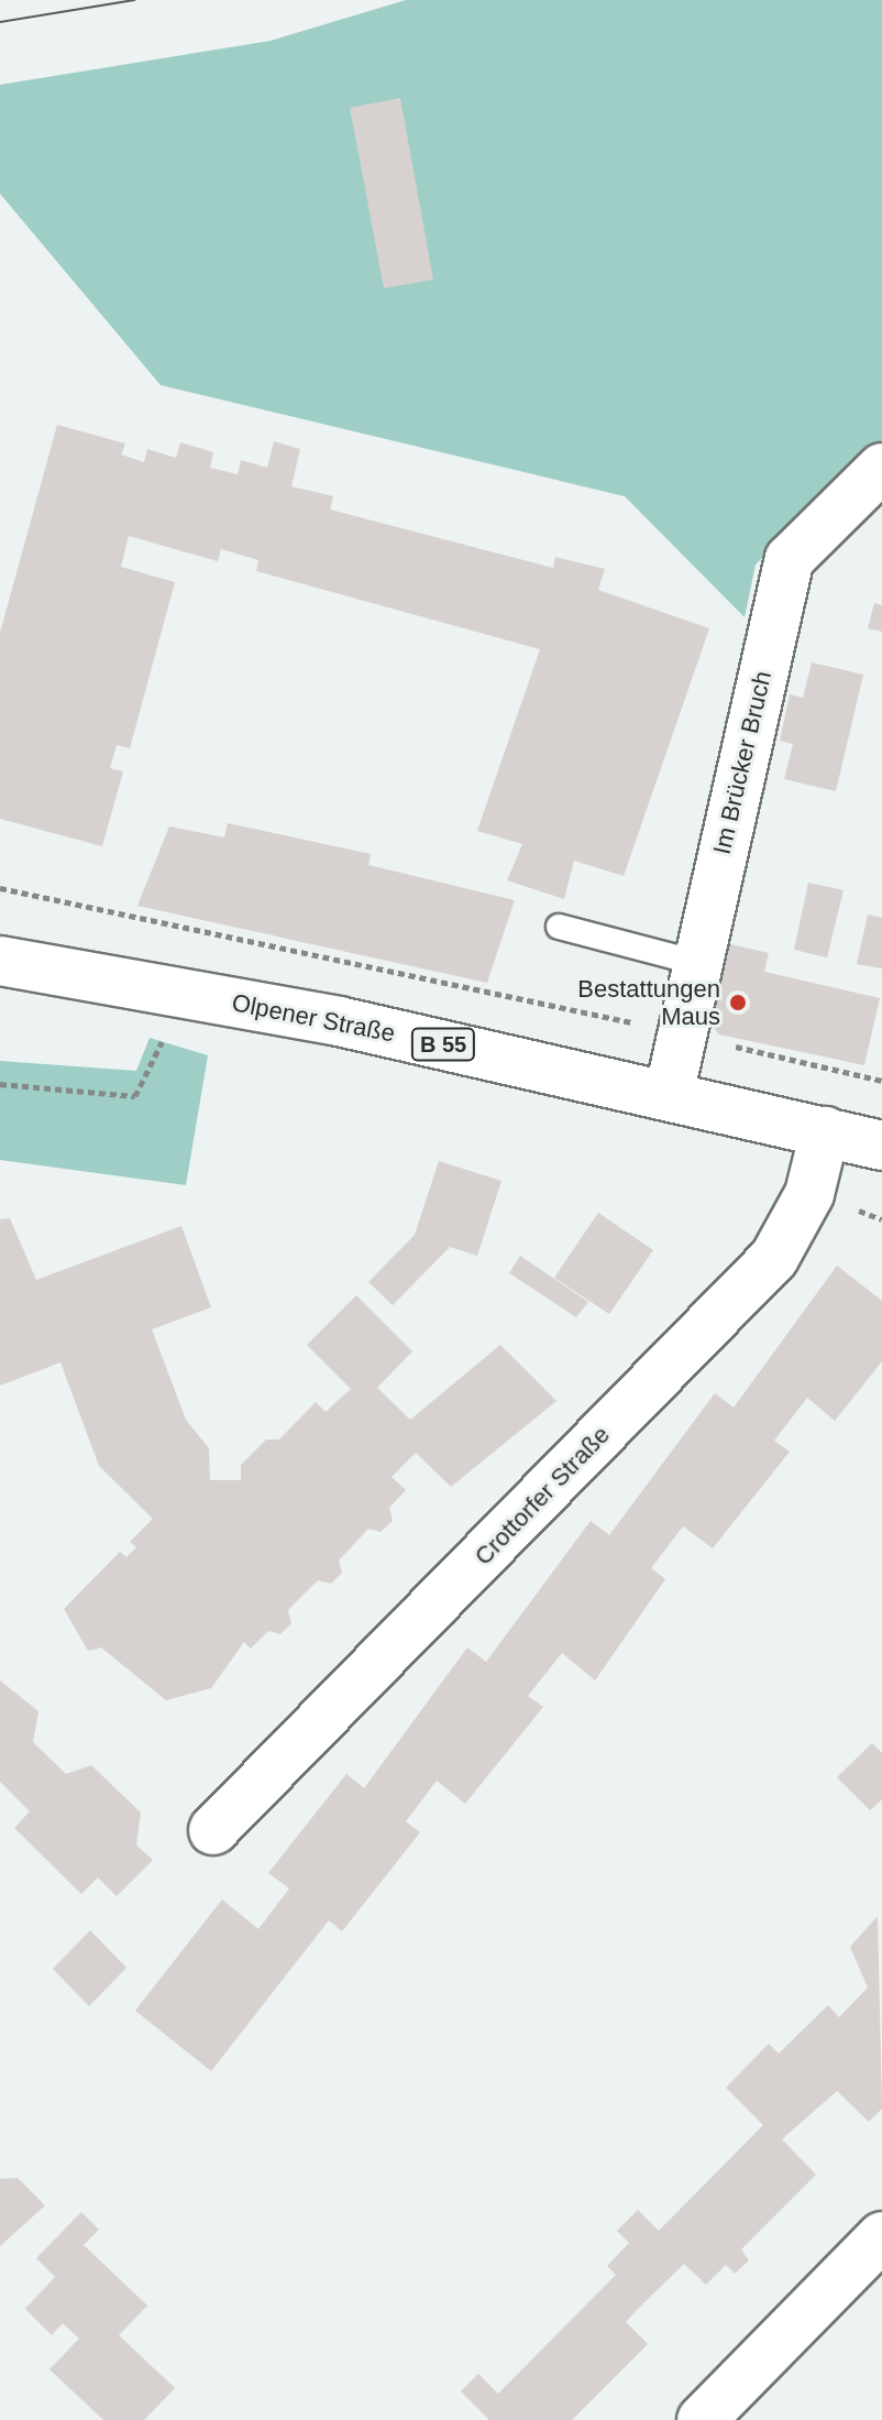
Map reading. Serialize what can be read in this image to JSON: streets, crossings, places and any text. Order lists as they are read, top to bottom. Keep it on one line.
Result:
{"streets":{"street":["Im Brücker Bruch","Olpener Straße","B 55","Crottorfer Straße"]},"crossings":[["Im Brücker Bruch","Olpener Straße"],["Olpener Straße","Crottorfer Straße"]],"places":["Bestattungen Maus"]}
